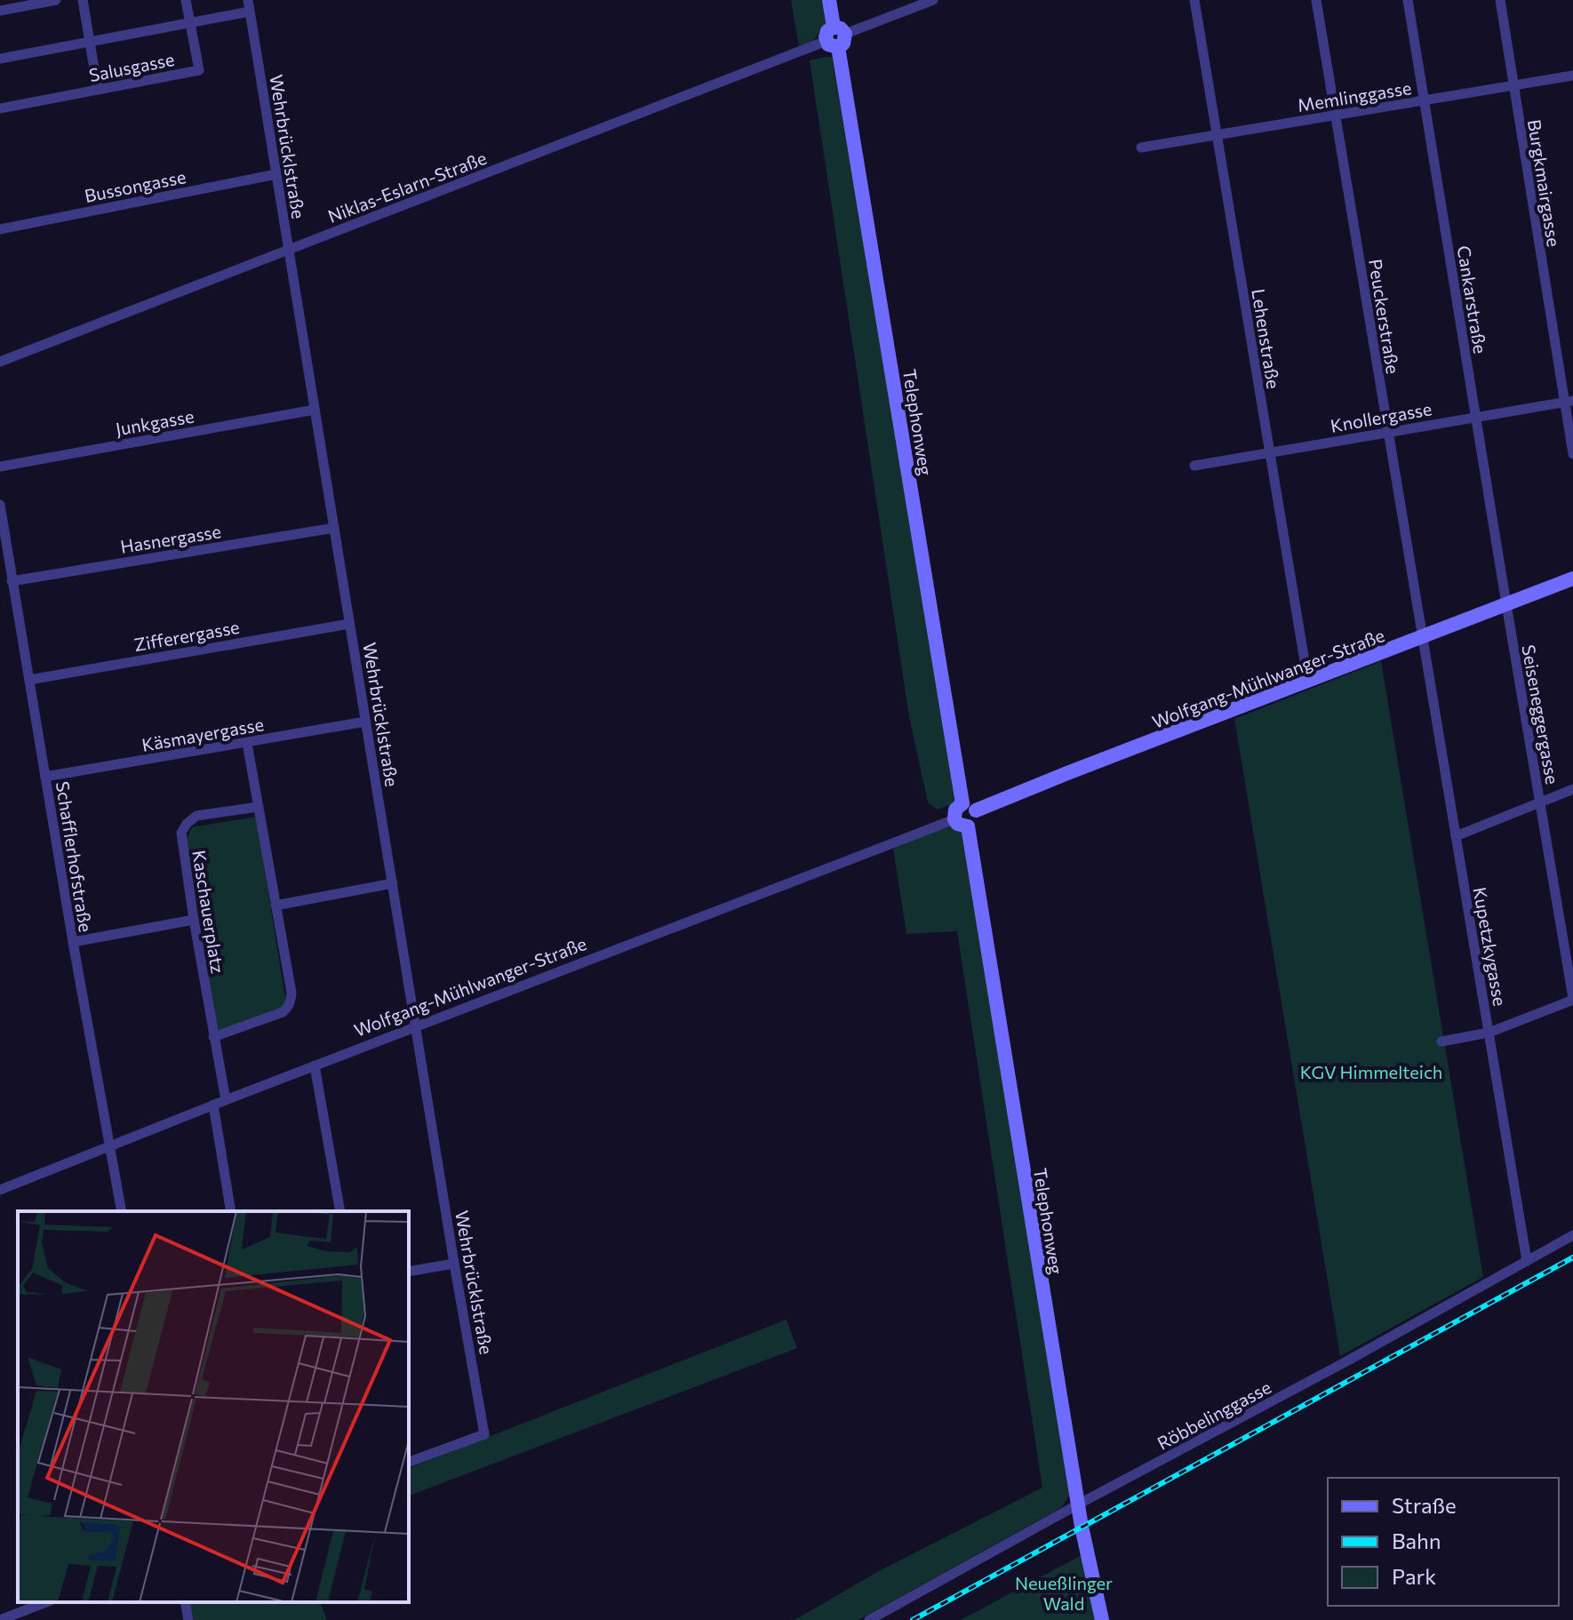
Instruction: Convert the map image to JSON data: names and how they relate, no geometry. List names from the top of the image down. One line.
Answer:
{"streets":{"street":["Salusgasse","Memlinggasse","Wehrbrücklstraße","Burgkmairgasse","Bussongasse","Niklas-Eslarn-Straße","Cankarstraße","Peuckerstraße","Lehenstraße","Knollergasse","Junkgasse","Telephonweg","Hasnergasse","Zifferergasse","Wolfgang-Mühlwanger-Straße","Seiseneggergasse","Käsmayergasse","Schafflerhofstraße","Kaschauerplatz","Kupetzkygasse","Röbbelinggasse"]},"crossings":[["Memlinggasse","Burgkmairgasse"],["Memlinggasse","Cankarstraße"],["Memlinggasse","Peuckerstraße"],["Memlinggasse","Lehenstraße"],["Wehrbrücklstraße","Bussongasse"],["Wehrbrücklstraße","Niklas-Eslarn-Straße"],["Wehrbrücklstraße","Junkgasse"],["Wehrbrücklstraße","Hasnergasse"],["Wehrbrücklstraße","Zifferergasse"],["Wehrbrücklstraße","Wolfgang-Mühlwanger-Straße"],["Wehrbrücklstraße","Käsmayergasse"],["Burgkmairgasse","Knollergasse"],["Niklas-Eslarn-Straße","Telephonweg"],["Cankarstraße","Knollergasse"],["Cankarstraße","Wolfgang-Mühlwanger-Straße"],["Cankarstraße","Seiseneggergasse"],["Peuckerstraße","Knollergasse"],["Peuckerstraße","Wolfgang-Mühlwanger-Straße"],["Peuckerstraße","Kupetzkygasse"],["Lehenstraße","Knollergasse"],["Lehenstraße","Wolfgang-Mühlwanger-Straße"],["Telephonweg","Wolfgang-Mühlwanger-Straße"],["Telephonweg","Röbbelinggasse"],["Hasnergasse","Schafflerhofstraße"],["Zifferergasse","Schafflerhofstraße"],["Wolfgang-Mühlwanger-Straße","Seiseneggergasse"],["Wolfgang-Mühlwanger-Straße","Schafflerhofstraße"],["Wolfgang-Mühlwanger-Straße","Kaschauerplatz"],["Wolfgang-Mühlwanger-Straße","Kupetzkygasse"],["Käsmayergasse","Schafflerhofstraße"],["Kupetzkygasse","Röbbelinggasse"]],"parks":["KGV Himmelteich","Neueßlinger Wald"],"legend":["Straße","Bahn","Park"]}
